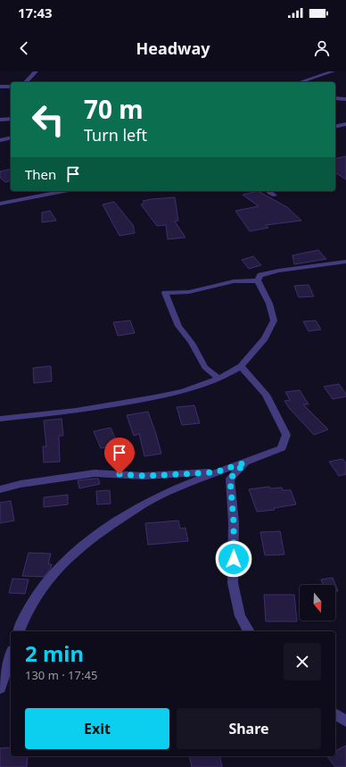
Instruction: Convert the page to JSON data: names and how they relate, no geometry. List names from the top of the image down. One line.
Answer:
{"north":"bottom","page":{"status":"17:43","header":"Headway","turn":["70 m","Turn left"],"then":"Then","heading":["2 min","130 m · 17:45"],"buttons":["Exit","Share"]}}
